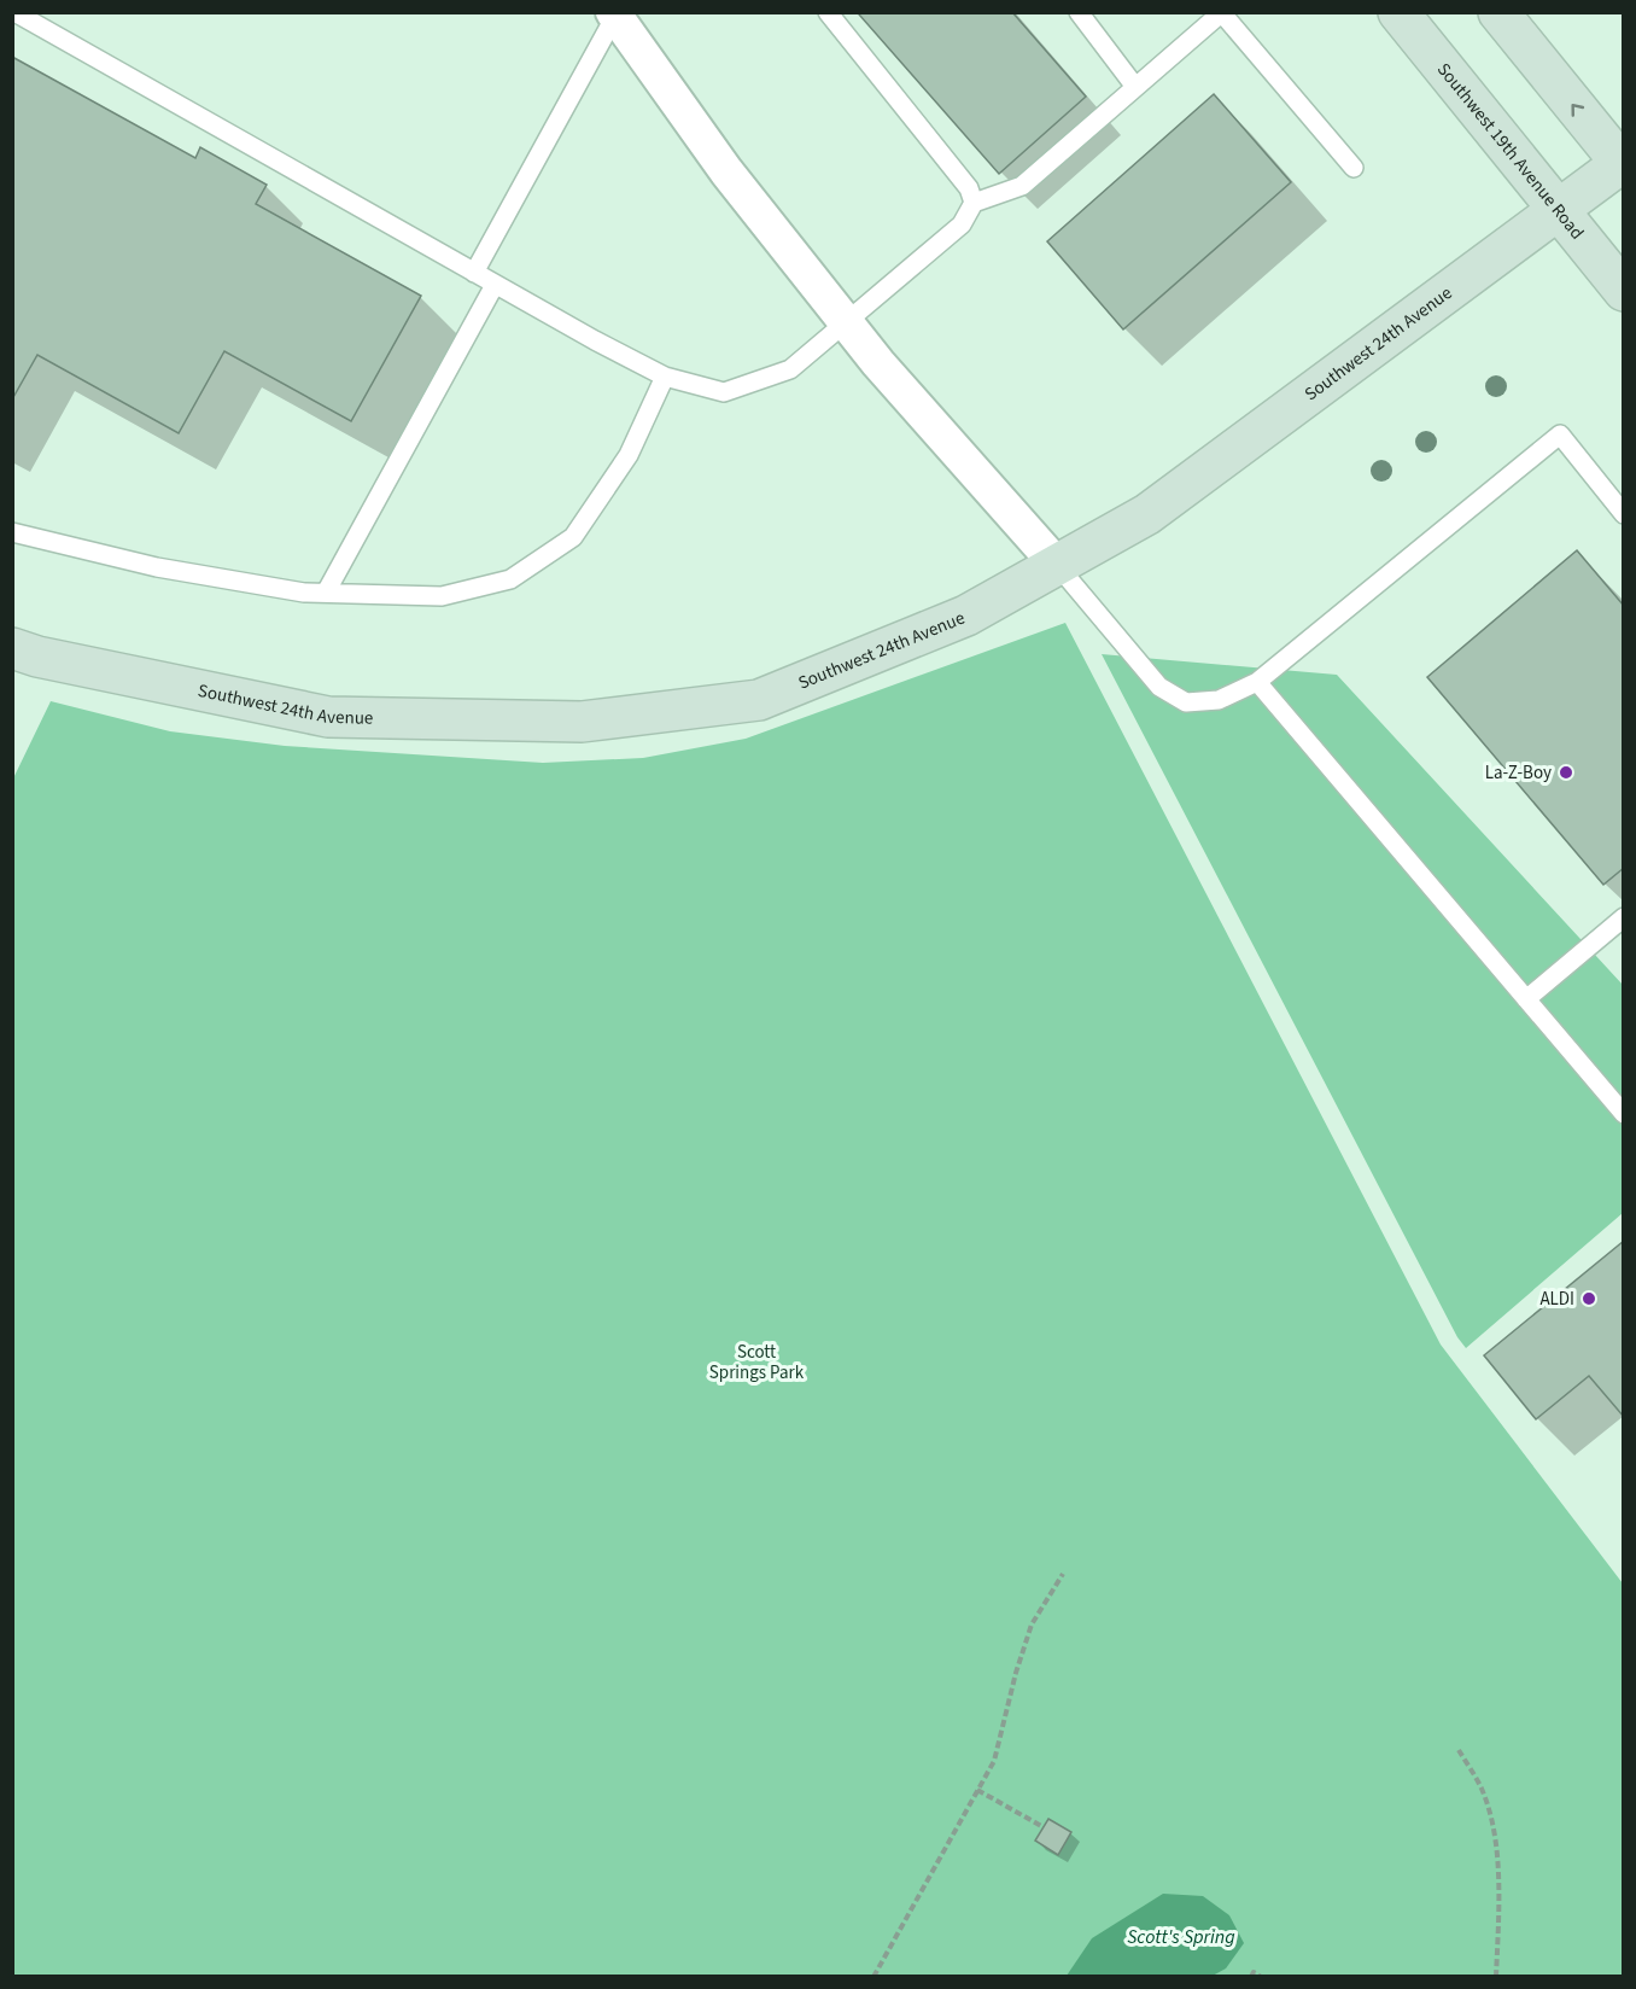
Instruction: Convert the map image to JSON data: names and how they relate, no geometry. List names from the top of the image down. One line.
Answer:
{"streets":{"street":["Southwest 19th Avenue Road","Southwest 24th Avenue"]},"crossings":[["Southwest 19th Avenue Road","Southwest 24th Avenue"]],"water":["Scott's Spring"],"parks":["Scott Springs Park"],"places":["La-Z-Boy","ALDI"]}
